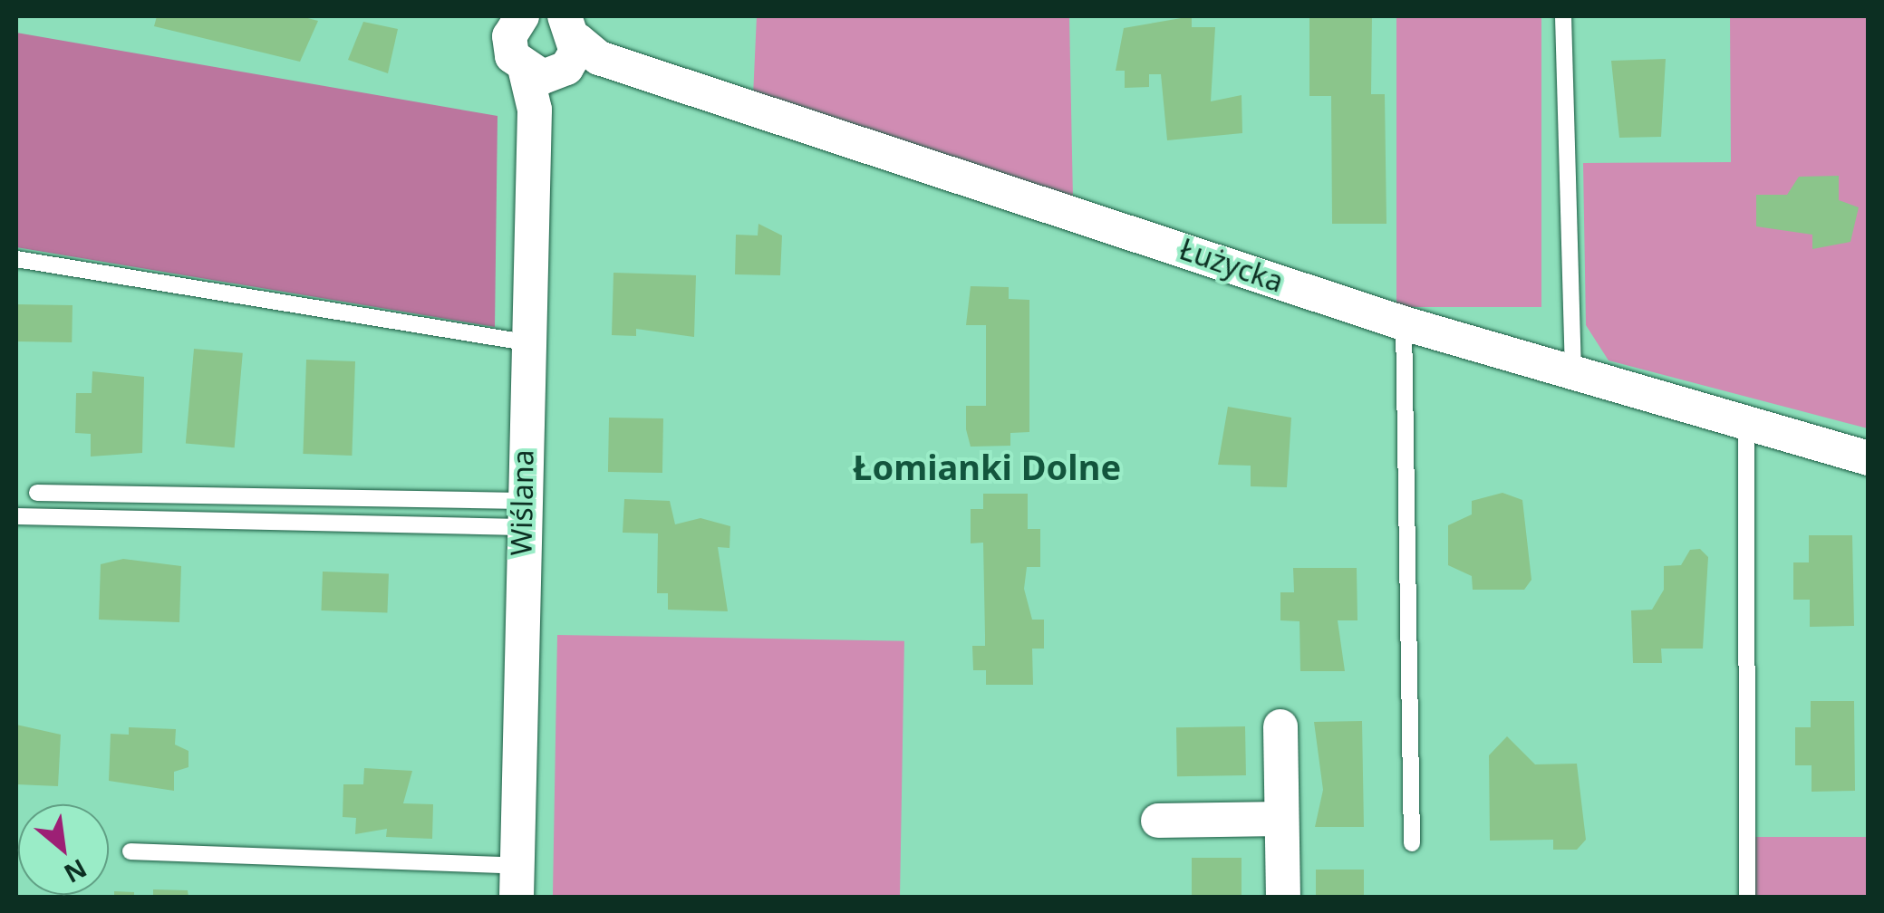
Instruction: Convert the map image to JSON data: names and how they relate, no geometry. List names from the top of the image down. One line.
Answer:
{"streets":{"street":["Łużycka","Wiślana"]},"crossings":[["Łużycka","Wiślana"]],"districts":["Łomianki Dolne"],"north":"bottom right"}
